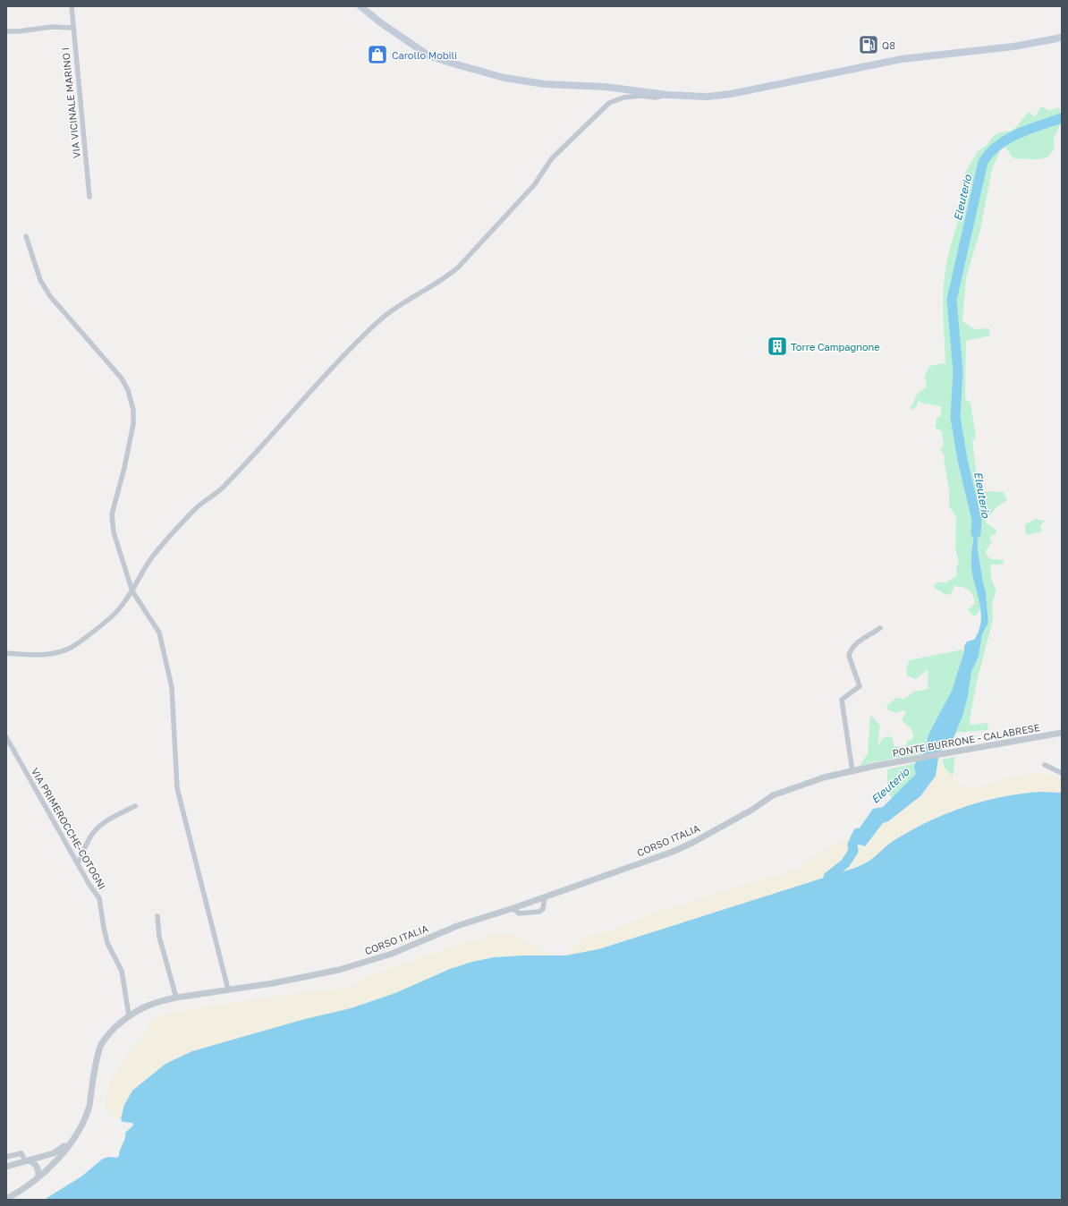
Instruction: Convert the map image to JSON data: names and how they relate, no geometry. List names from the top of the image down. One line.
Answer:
{"streets":{"street":["VIA VICINALE MARINO I","PONTE BURRONE - CALABRESE","VIA PRIMEROCCHE-COTOGNI","CORSO ITALIA"]},"crossings":[["PONTE BURRONE - CALABRESE","CORSO ITALIA"],["VIA PRIMEROCCHE-COTOGNI","CORSO ITALIA"]],"water":["Eleuterio"],"places":{"fuel station":["Q8"],"shop":["Carollo Mobili"],"building":["Torre Campagnone"]}}
